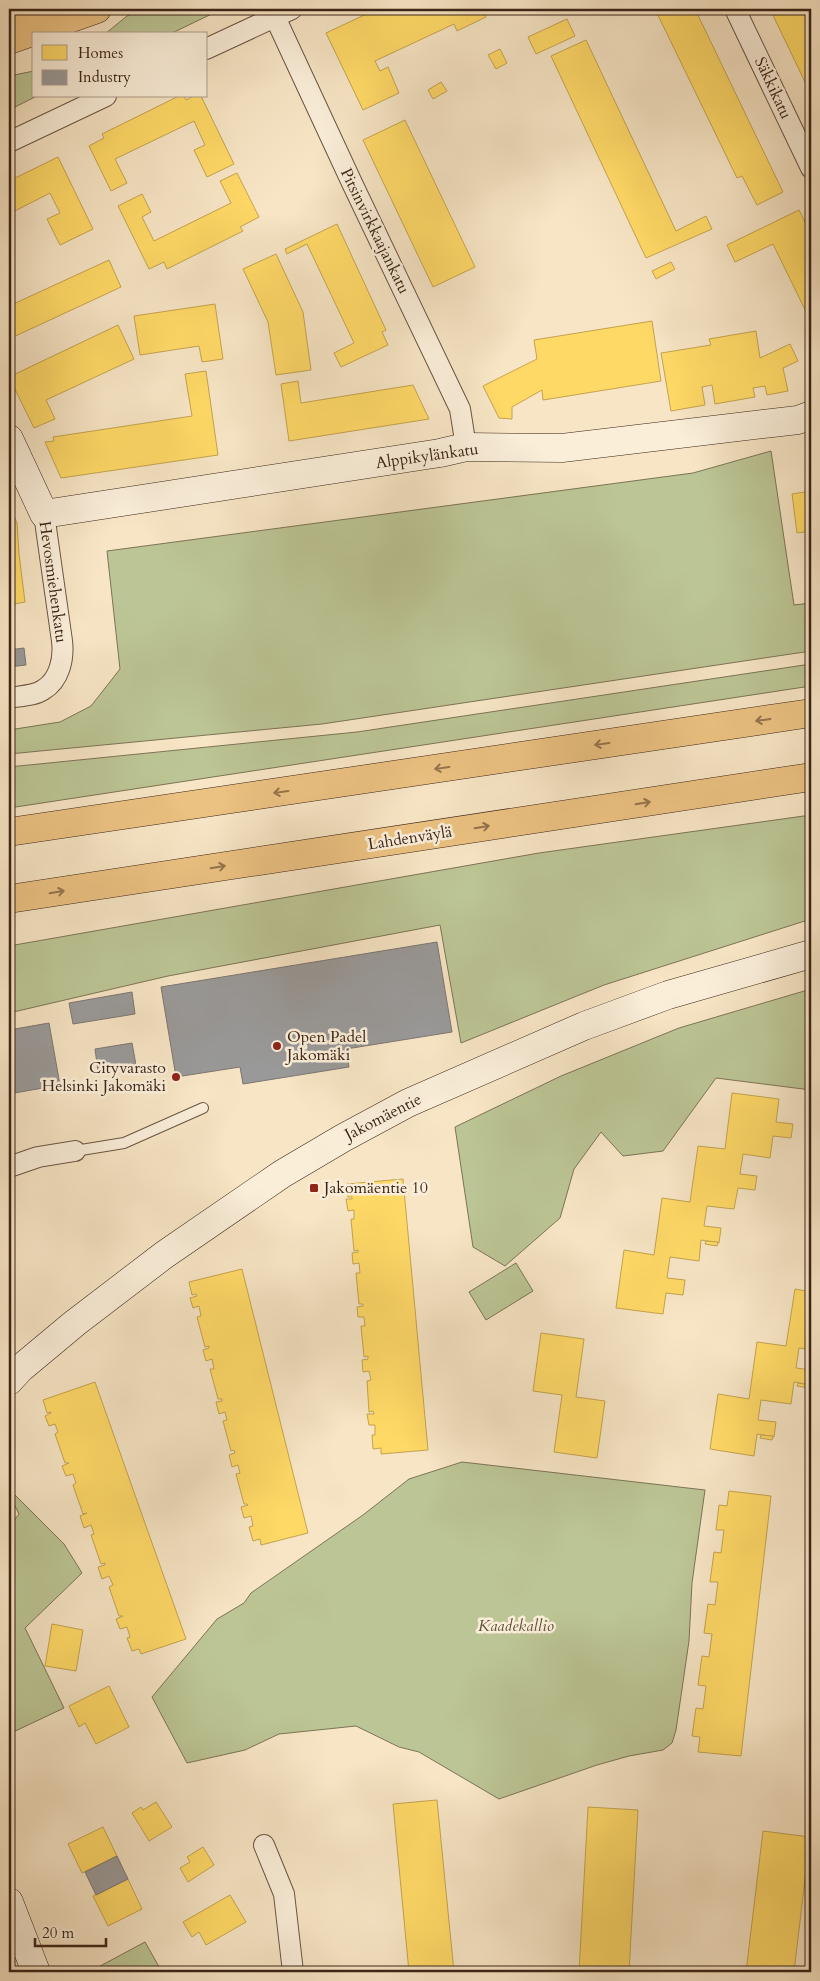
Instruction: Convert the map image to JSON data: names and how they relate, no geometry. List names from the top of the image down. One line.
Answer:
{"streets":{"main road":["Lahdenväylä"],"street":["Säkkikatu","Pitsinvirkkaajankatu","Alppikylänkatu","Hevosmiehenkatu","Jakomäentie"]},"crossings":[["Pitsinvirkkaajankatu","Alppikylänkatu"],["Alppikylänkatu","Hevosmiehenkatu"]],"parks":["Kaadekallio"],"places":{"other":["Open Padel Jakomäki","Cityvarasto Helsinki Jakomäki"],"transit":["Jakomäentie 10"]},"legend":["Homes","Industry"],"scale_bar":"20 m"}
